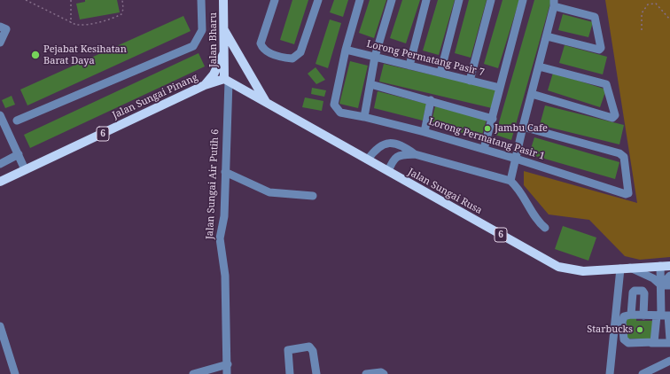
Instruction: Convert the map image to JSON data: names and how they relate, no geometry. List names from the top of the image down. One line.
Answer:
{"streets":{"main road":["Jalan Bharu","Jalan Sungai Pinang","6","Jalan Sungai Rusa"],"street":["Lorong Permatang Pasir 7","Lorong Permatang Pasir 1","Jalan Sungai Air Putih 6"]},"crossings":[["Jalan Bharu","Jalan Sungai Pinang"],["Jalan Bharu","Jalan Sungai Air Putih 6"],["Jalan Bharu","Jalan Sungai Rusa"],["Lorong Permatang Pasir 7","Lorong Permatang Pasir 1"],["Jalan Sungai Pinang","Jalan Sungai Air Putih 6"],["Jalan Sungai Pinang","Jalan Sungai Rusa"],["Jalan Sungai Air Putih 6","Jalan Sungai Rusa"]],"places":["Pejabat Kesihatan Barat Daya","Jambu Cafe","Starbucks"]}
